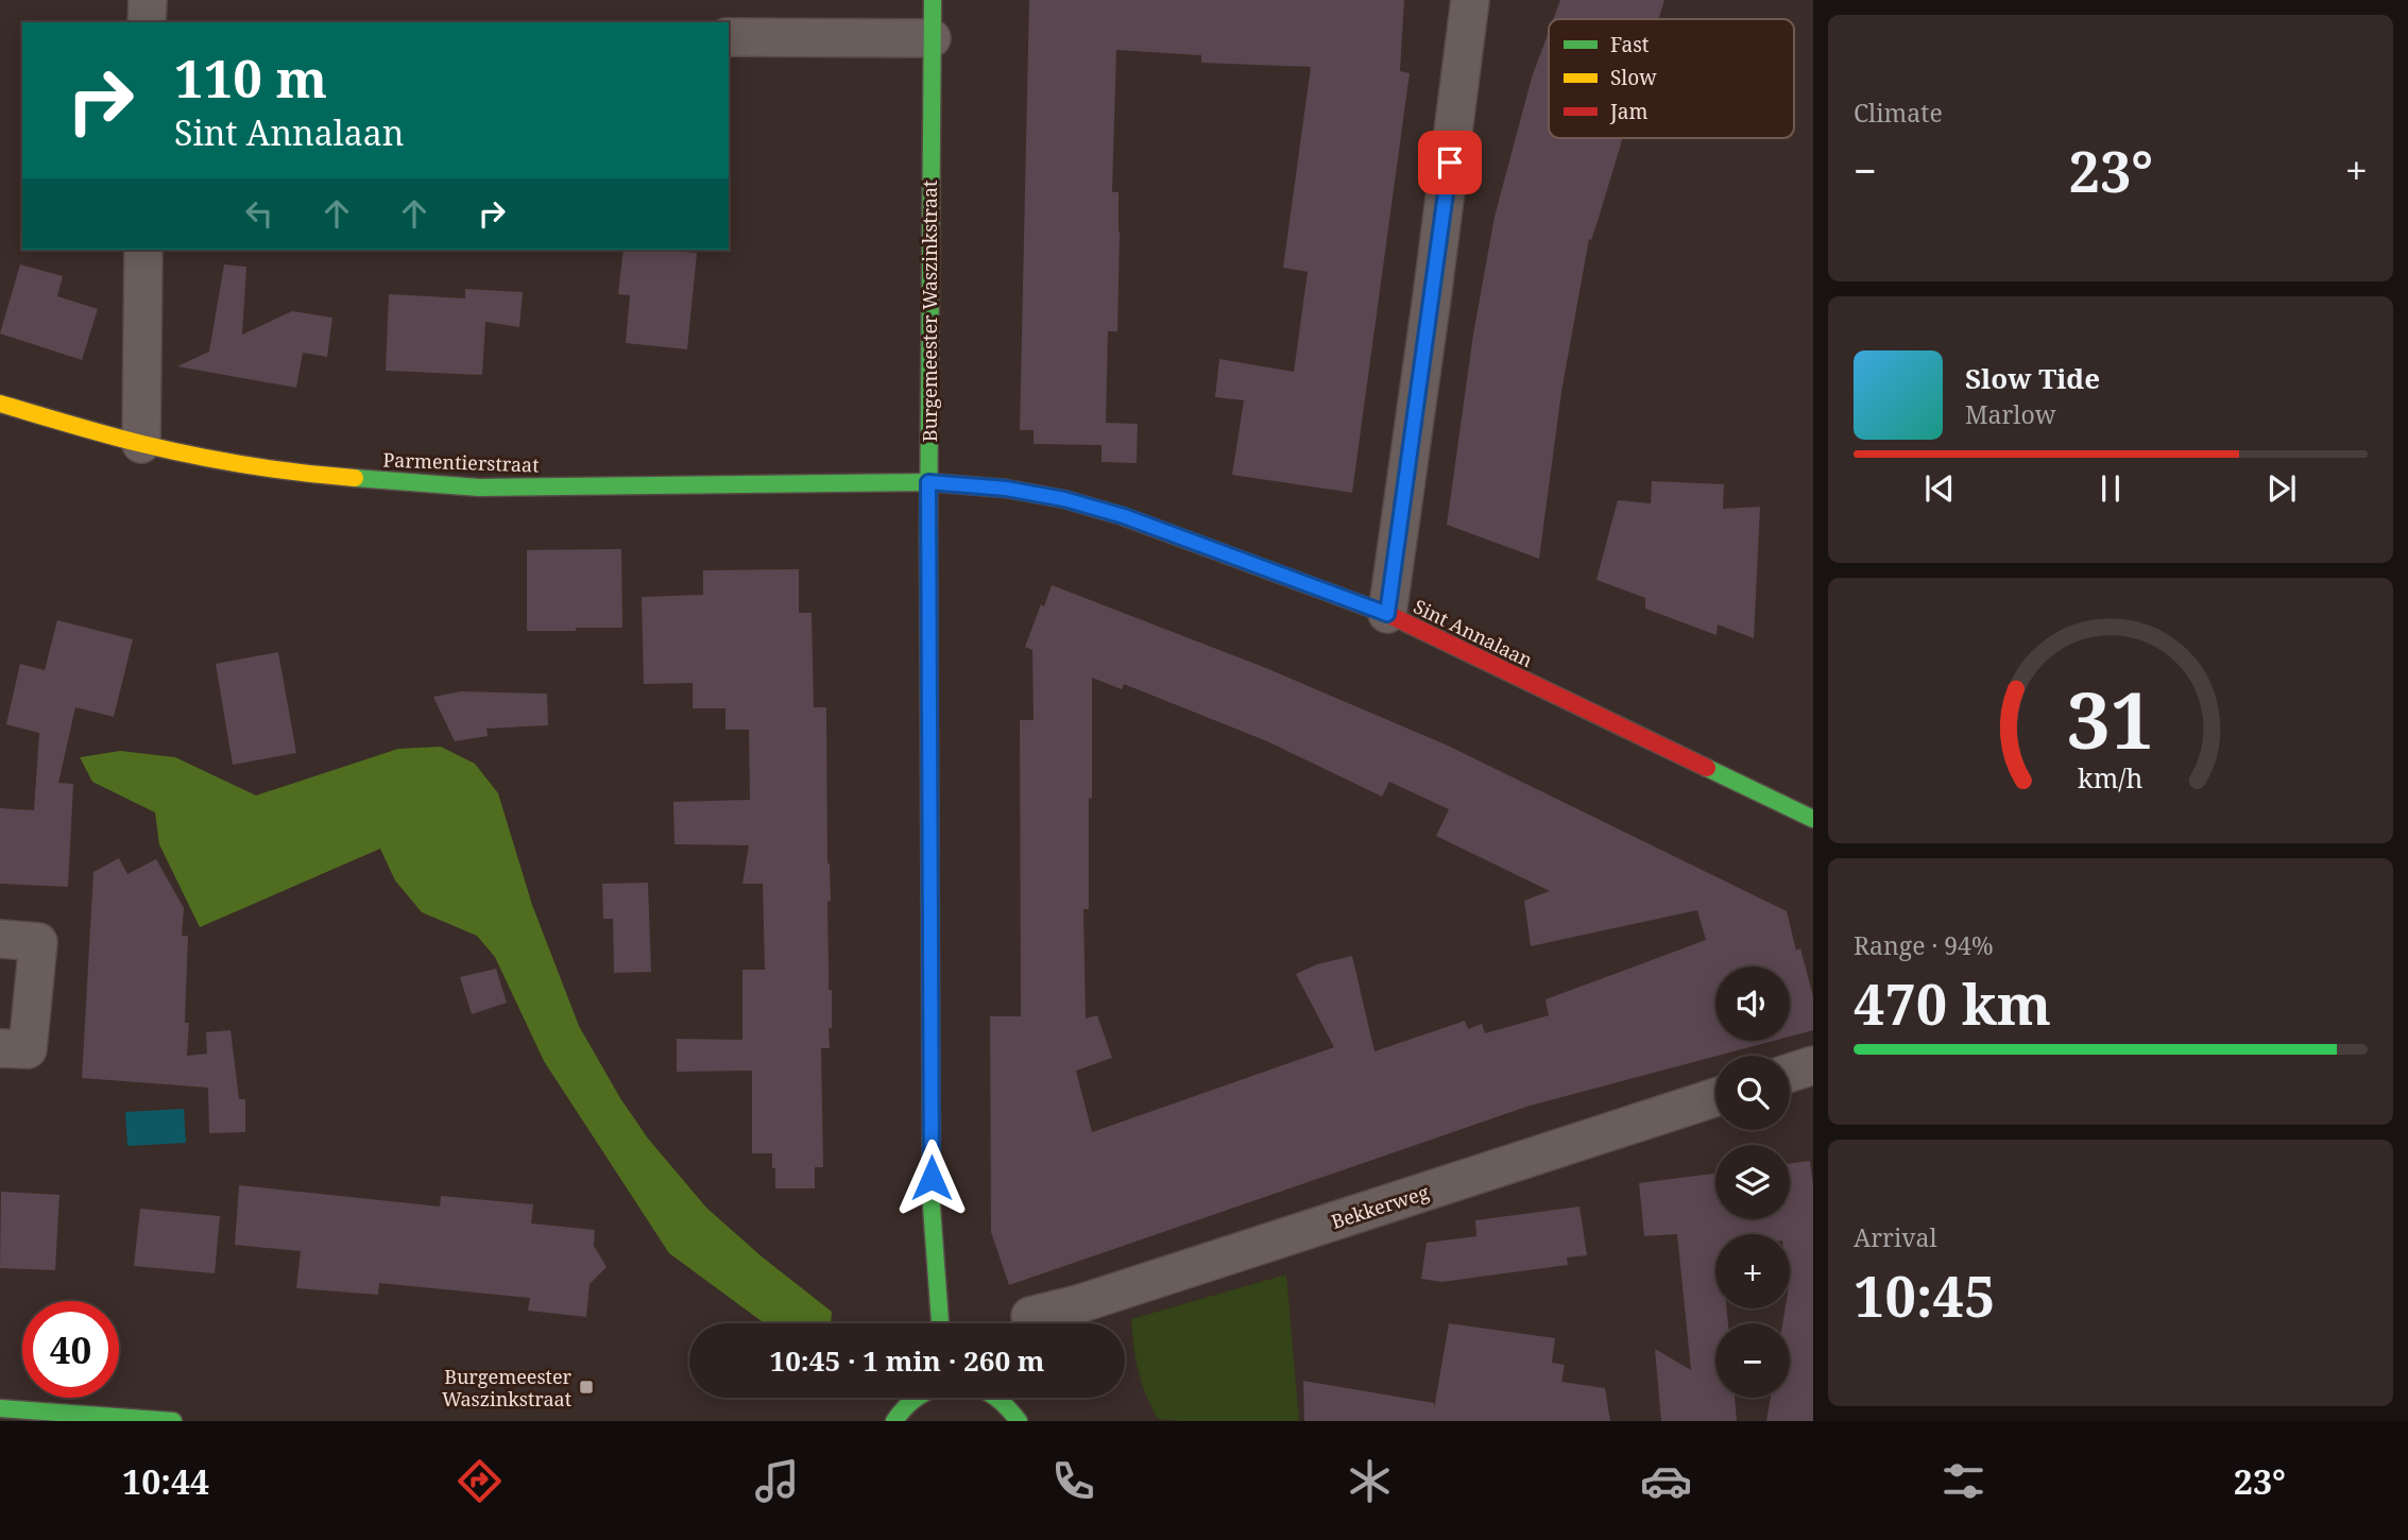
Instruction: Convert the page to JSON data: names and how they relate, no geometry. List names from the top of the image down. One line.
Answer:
{"streets":{"street":["Burgemeester Waszinkstraat","Parmentierstraat","Sint Annalaan","Bekkerweg"]},"crossings":[["Burgemeester Waszinkstraat","Parmentierstraat"],["Burgemeester Waszinkstraat","Sint Annalaan"],["Parmentierstraat","Sint Annalaan"]],"places":{"transit":["Burgemeester Waszinkstraat"]},"legend":["Fast","Slow","Jam"],"page":{"tile":["Climate",["Range · 94%","470 km"],["Arrival","10:45"]],"turn":["110 m","Sint Annalaan"],"heat":["−","23°","+"],"song":["Slow Tide","Marlow"],"map_buttons":["+","−"],"limit":"40","trip":"10:45 · 1 min · 260 m","tabs":["10:44","23°"],"gauge":["31","km/h"]}}
